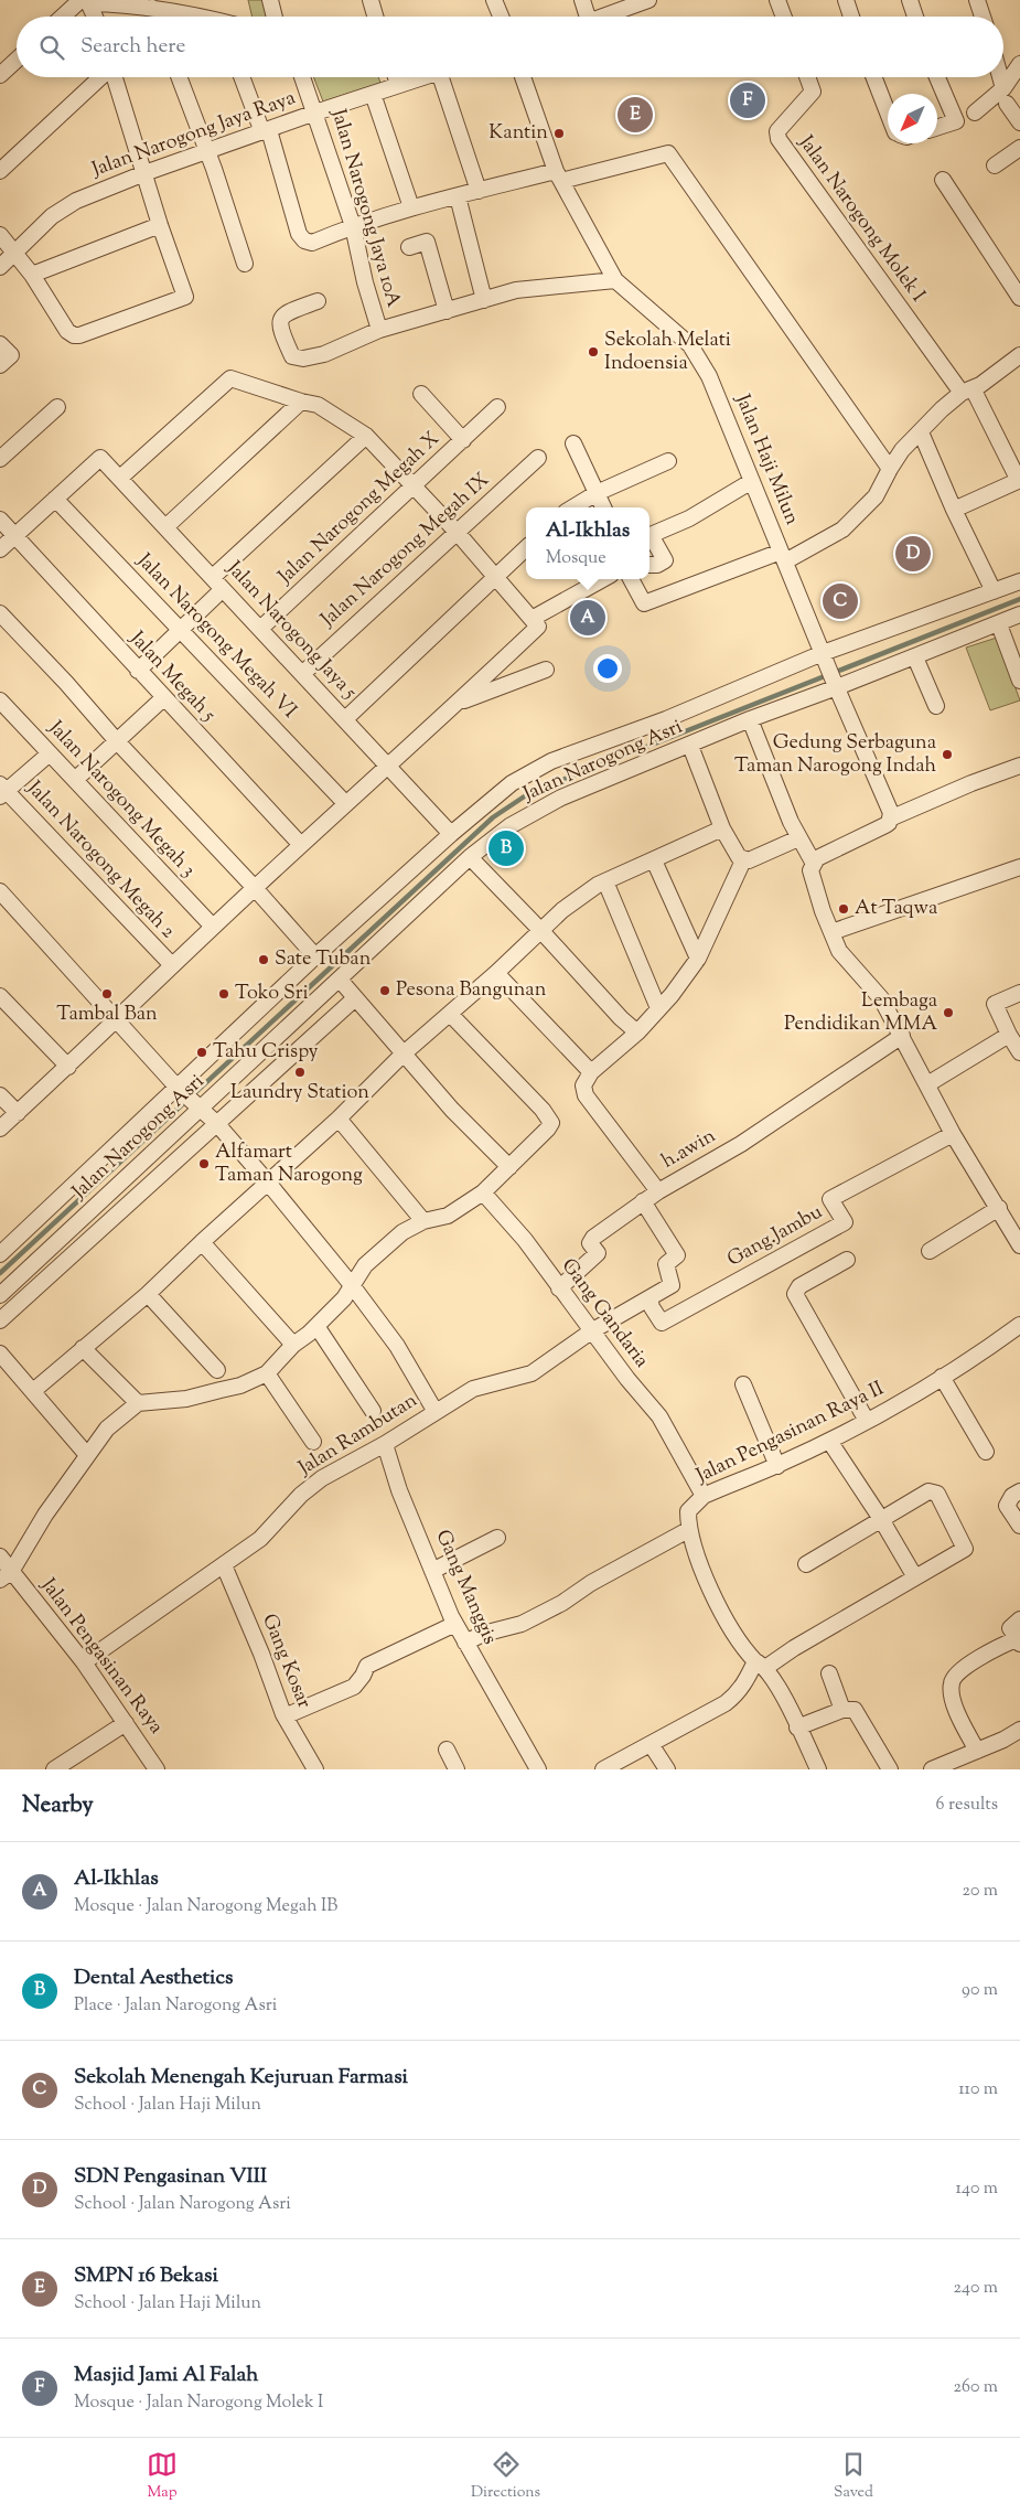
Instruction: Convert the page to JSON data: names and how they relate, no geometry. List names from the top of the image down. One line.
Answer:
{"streets":{"street":["Jalan Narogong Jaya Raya","Jalan Narogong Jaya 10A","Jalan Narogong Molek I","Jalan Haji Milun","Jalan Narogong Megah X","Jalan Narogong Megah IX","Jalan Narogong Jaya 5","Jalan Narogong Megah VI","Jalan Megah 5","Jalan Narogong Asri","Jalan Narogong Megah 3","Jalan Narogong Megah 2","h.awin","Gang.Jambu","Gang Gandaria","Jalan Pengasinan Raya II","Jalan Rambutan","Gang Manggis","Jalan Pengasinan Raya","Gang Kosar"]},"crossings":[["Jalan Narogong Jaya Raya","Jalan Narogong Jaya 10A"],["Jalan Haji Milun","Jalan Narogong Asri"],["Jalan Narogong Megah X","Jalan Narogong Jaya 5"],["Jalan Narogong Megah IX","Jalan Narogong Jaya 5"],["Jalan Narogong Jaya 5","Jalan Narogong Megah VI"],["Jalan Narogong Jaya 5","Jalan Narogong Asri"],["h.awin","Gang Gandaria"],["h.awin","Jalan Rambutan"],["Gang.Jambu","Jalan Rambutan"],["Gang Gandaria","Jalan Pengasinan Raya II"],["Gang Gandaria","Jalan Rambutan"],["Jalan Rambutan","Gang Manggis"],["Jalan Rambutan","Jalan Pengasinan Raya"],["Jalan Rambutan","Gang Kosar"]],"places":["Kantin","Sekolah Melati Indoensia","Gedung Serbaguna Taman Narogong Indah","At Taqwa","Sate Tuban","Pesona Bangunan","Tambal Ban","Toko Sri","Lembaga Pendidikan MMA","Tahu Crispy","Laundry Station","Alfamart Taman Narogong"],"north":"bottom left","page":{"search":"Search here","pins":["F","E","D","C","A","B"],"popup":["Al-Ikhlas","Mosque"],"heading":["Nearby","6 results"],"list":[{"mark":"A","name":"Al-Ikhlas","note":"Mosque · Jalan Narogong Megah IB","value":"20 m"},{"mark":"B","name":"Dental Aesthetics","note":"Place · Jalan Narogong Asri","value":"90 m"},{"mark":"C","name":"Sekolah Menengah Kejuruan Farmasi","note":"School · Jalan Haji Milun","value":"110 m"},{"mark":"D","name":"SDN Pengasinan VIII","note":"School · Jalan Narogong Asri","value":"140 m"},{"mark":"E","name":"SMPN 16 Bekasi","note":"School · Jalan Haji Milun","value":"240 m"},{"mark":"F","name":"Masjid Jami Al Falah","note":"Mosque · Jalan Narogong Molek I","value":"260 m"}],"nav":["Map","Directions","Saved"]}}
